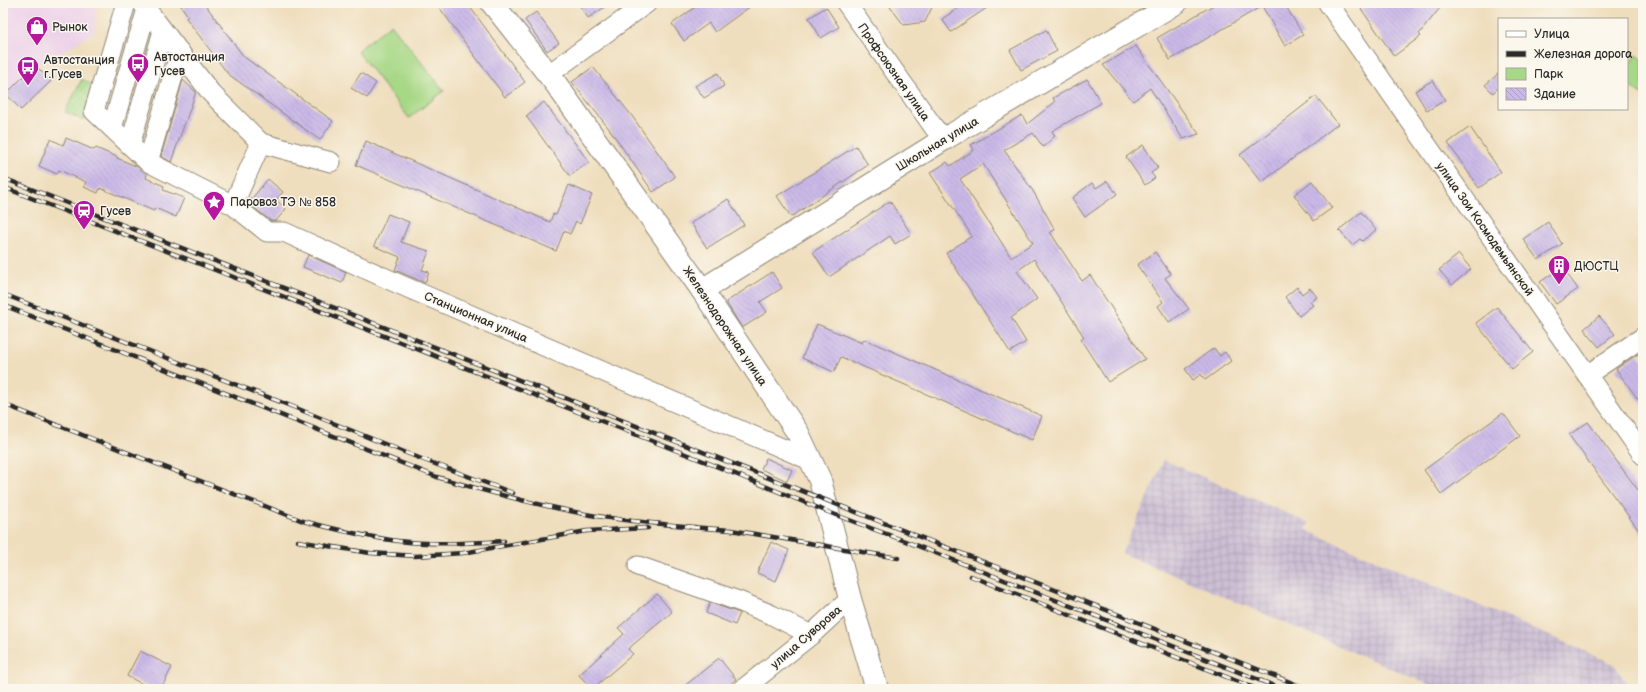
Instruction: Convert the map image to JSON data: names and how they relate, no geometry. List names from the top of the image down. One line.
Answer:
{"streets":{"main road":["Школьная улица","Железнодорожная улица"],"street":["Профсоюзная улица","улица Зои Космодемьянской","Станционная улица","улица Суворова"]},"crossings":[["Профсоюзная улица","Школьная улица"],["Школьная улица","Железнодорожная улица"],["Станционная улица","Железнодорожная улица"],["Железнодорожная улица","улица Суворова"]],"places":{"shop":["Рынок"],"bus stop":["Автостанция Гусев","Автостанция г.Гусев"],"place":["Паровоз ТЭ № 858"],"station":["Гусев"],"building":["ДЮСТЦ"]},"legend":["Улица","Железная дорога","Парк","Здание"]}
